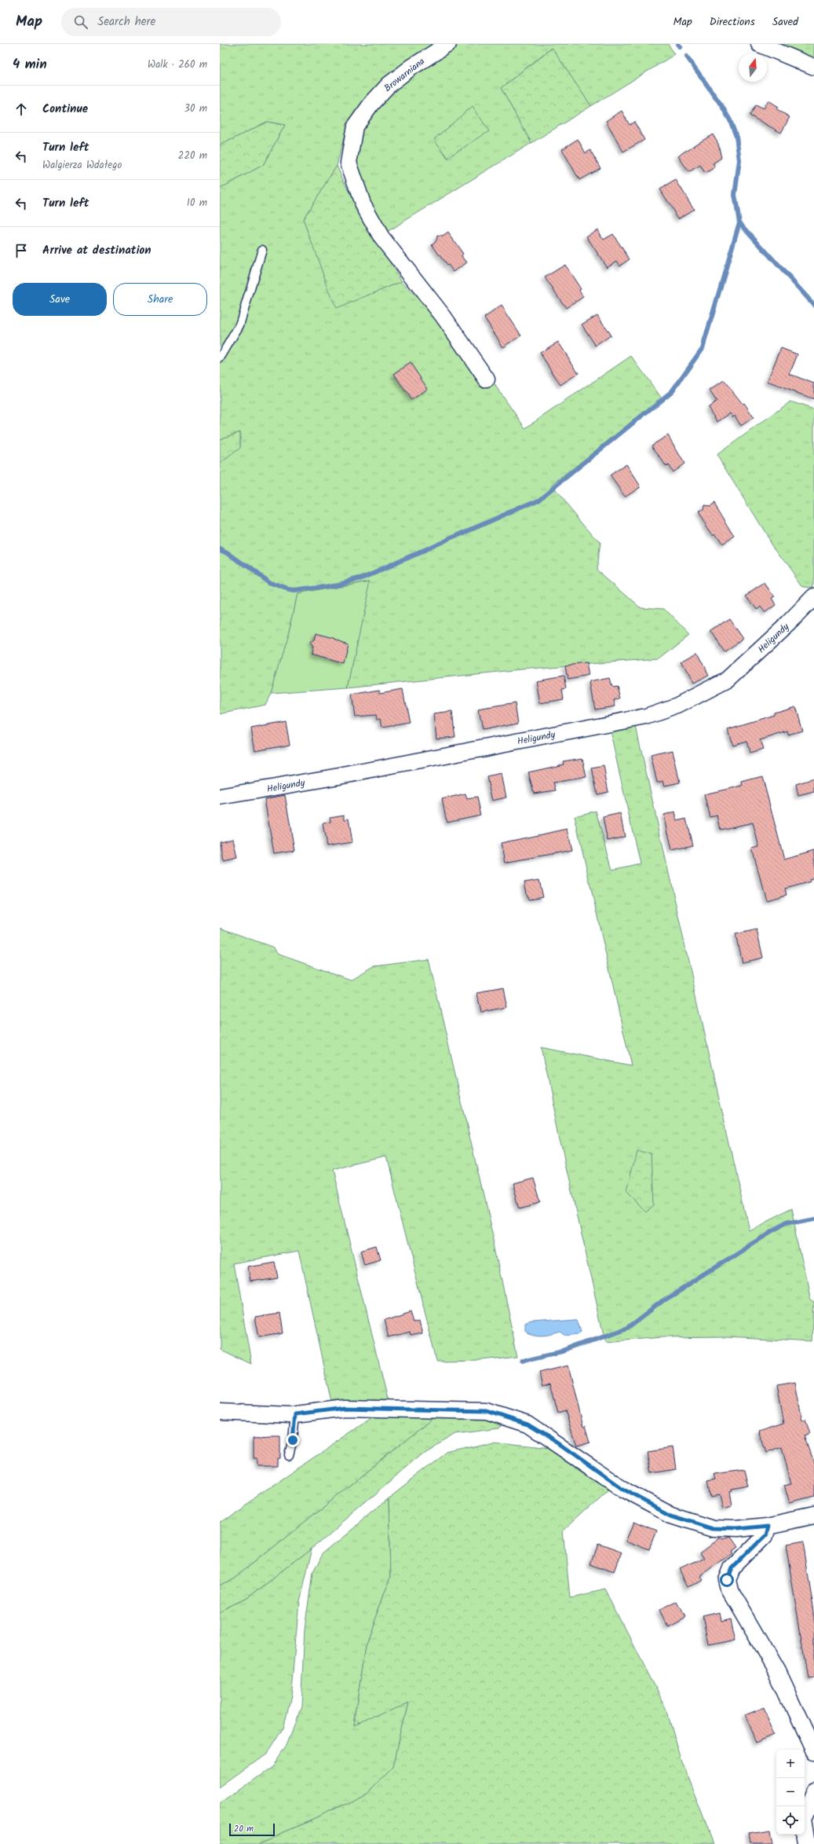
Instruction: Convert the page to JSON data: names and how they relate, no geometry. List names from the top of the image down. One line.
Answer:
{"streets":{"street":["Browarniana","Heligundy"]},"scale_bar":"20 m","north":"top","page":{"header":"Map","search":"Search here","nav":["Map","Directions","Saved"],"heading":["4 min","Walk · 260 m"],"list":[["Continue","30 m"],["Turn left","Walgierza Wdałego","220 m"],["Turn left","10 m"],"Arrive at destination"],"buttons":["Save","Share"],"map_buttons":["+","−"],"scale":"20 m"}}
